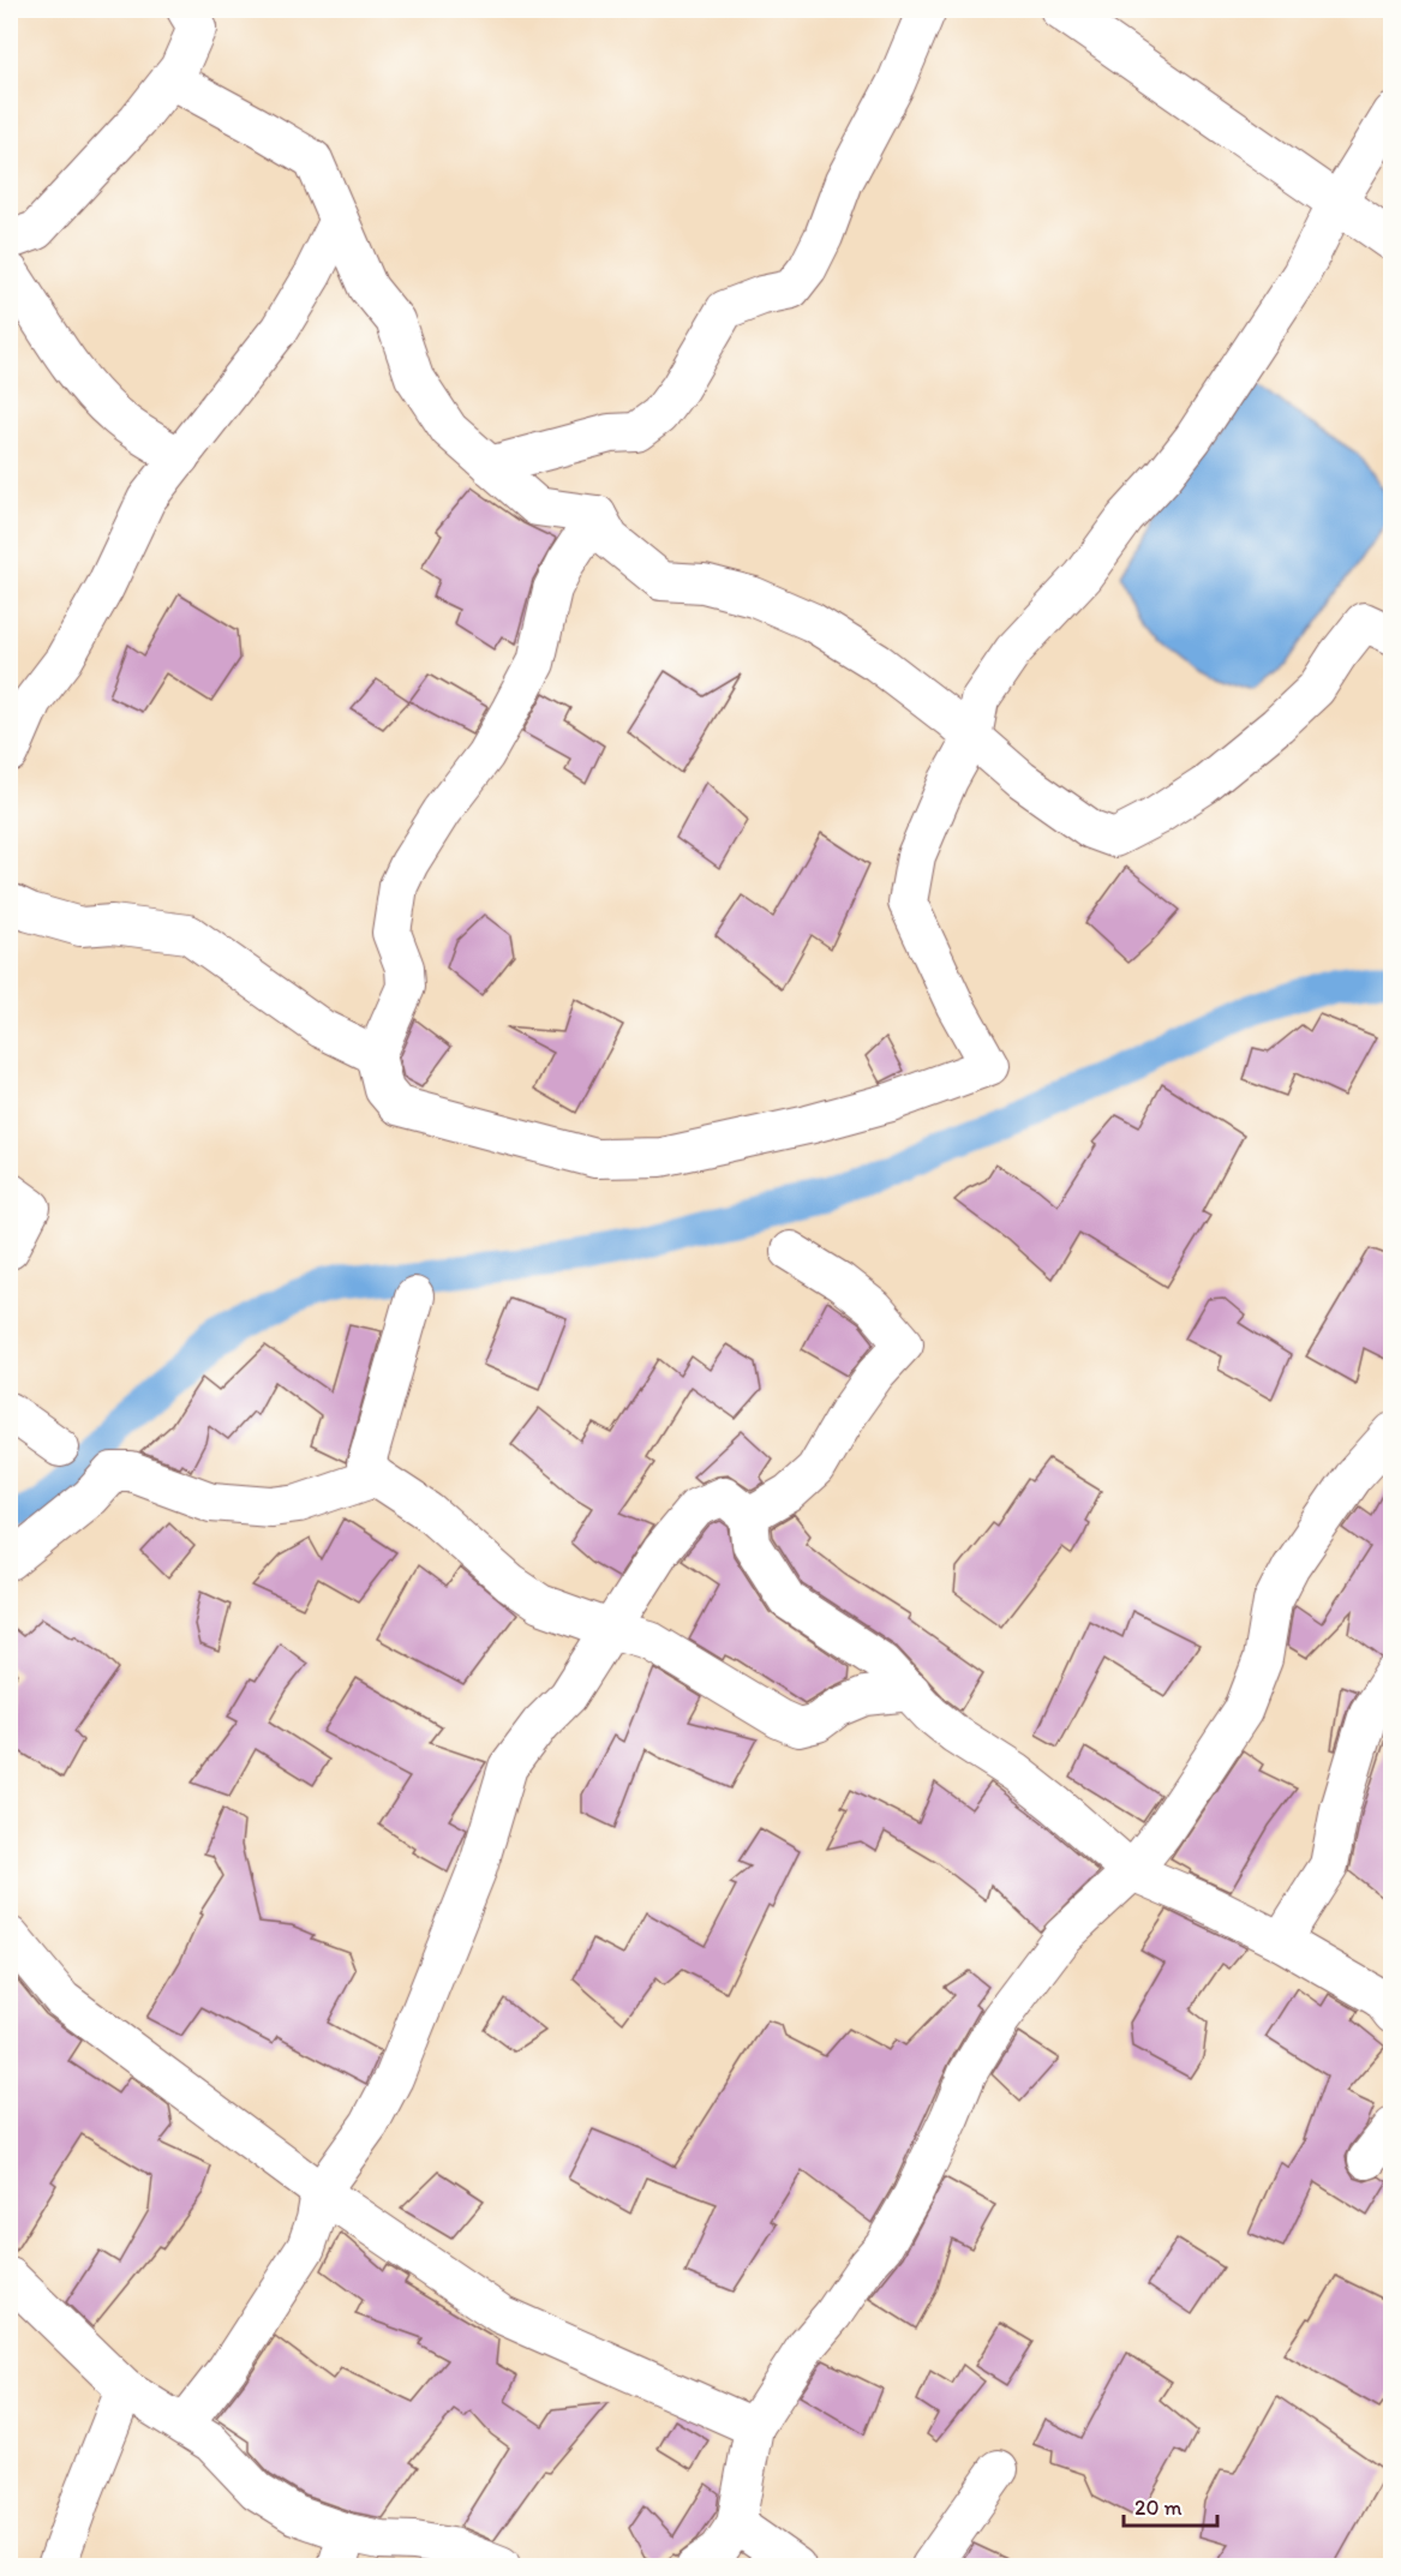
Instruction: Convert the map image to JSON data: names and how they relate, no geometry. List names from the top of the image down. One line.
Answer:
{"scale_bar":"20 m"}
